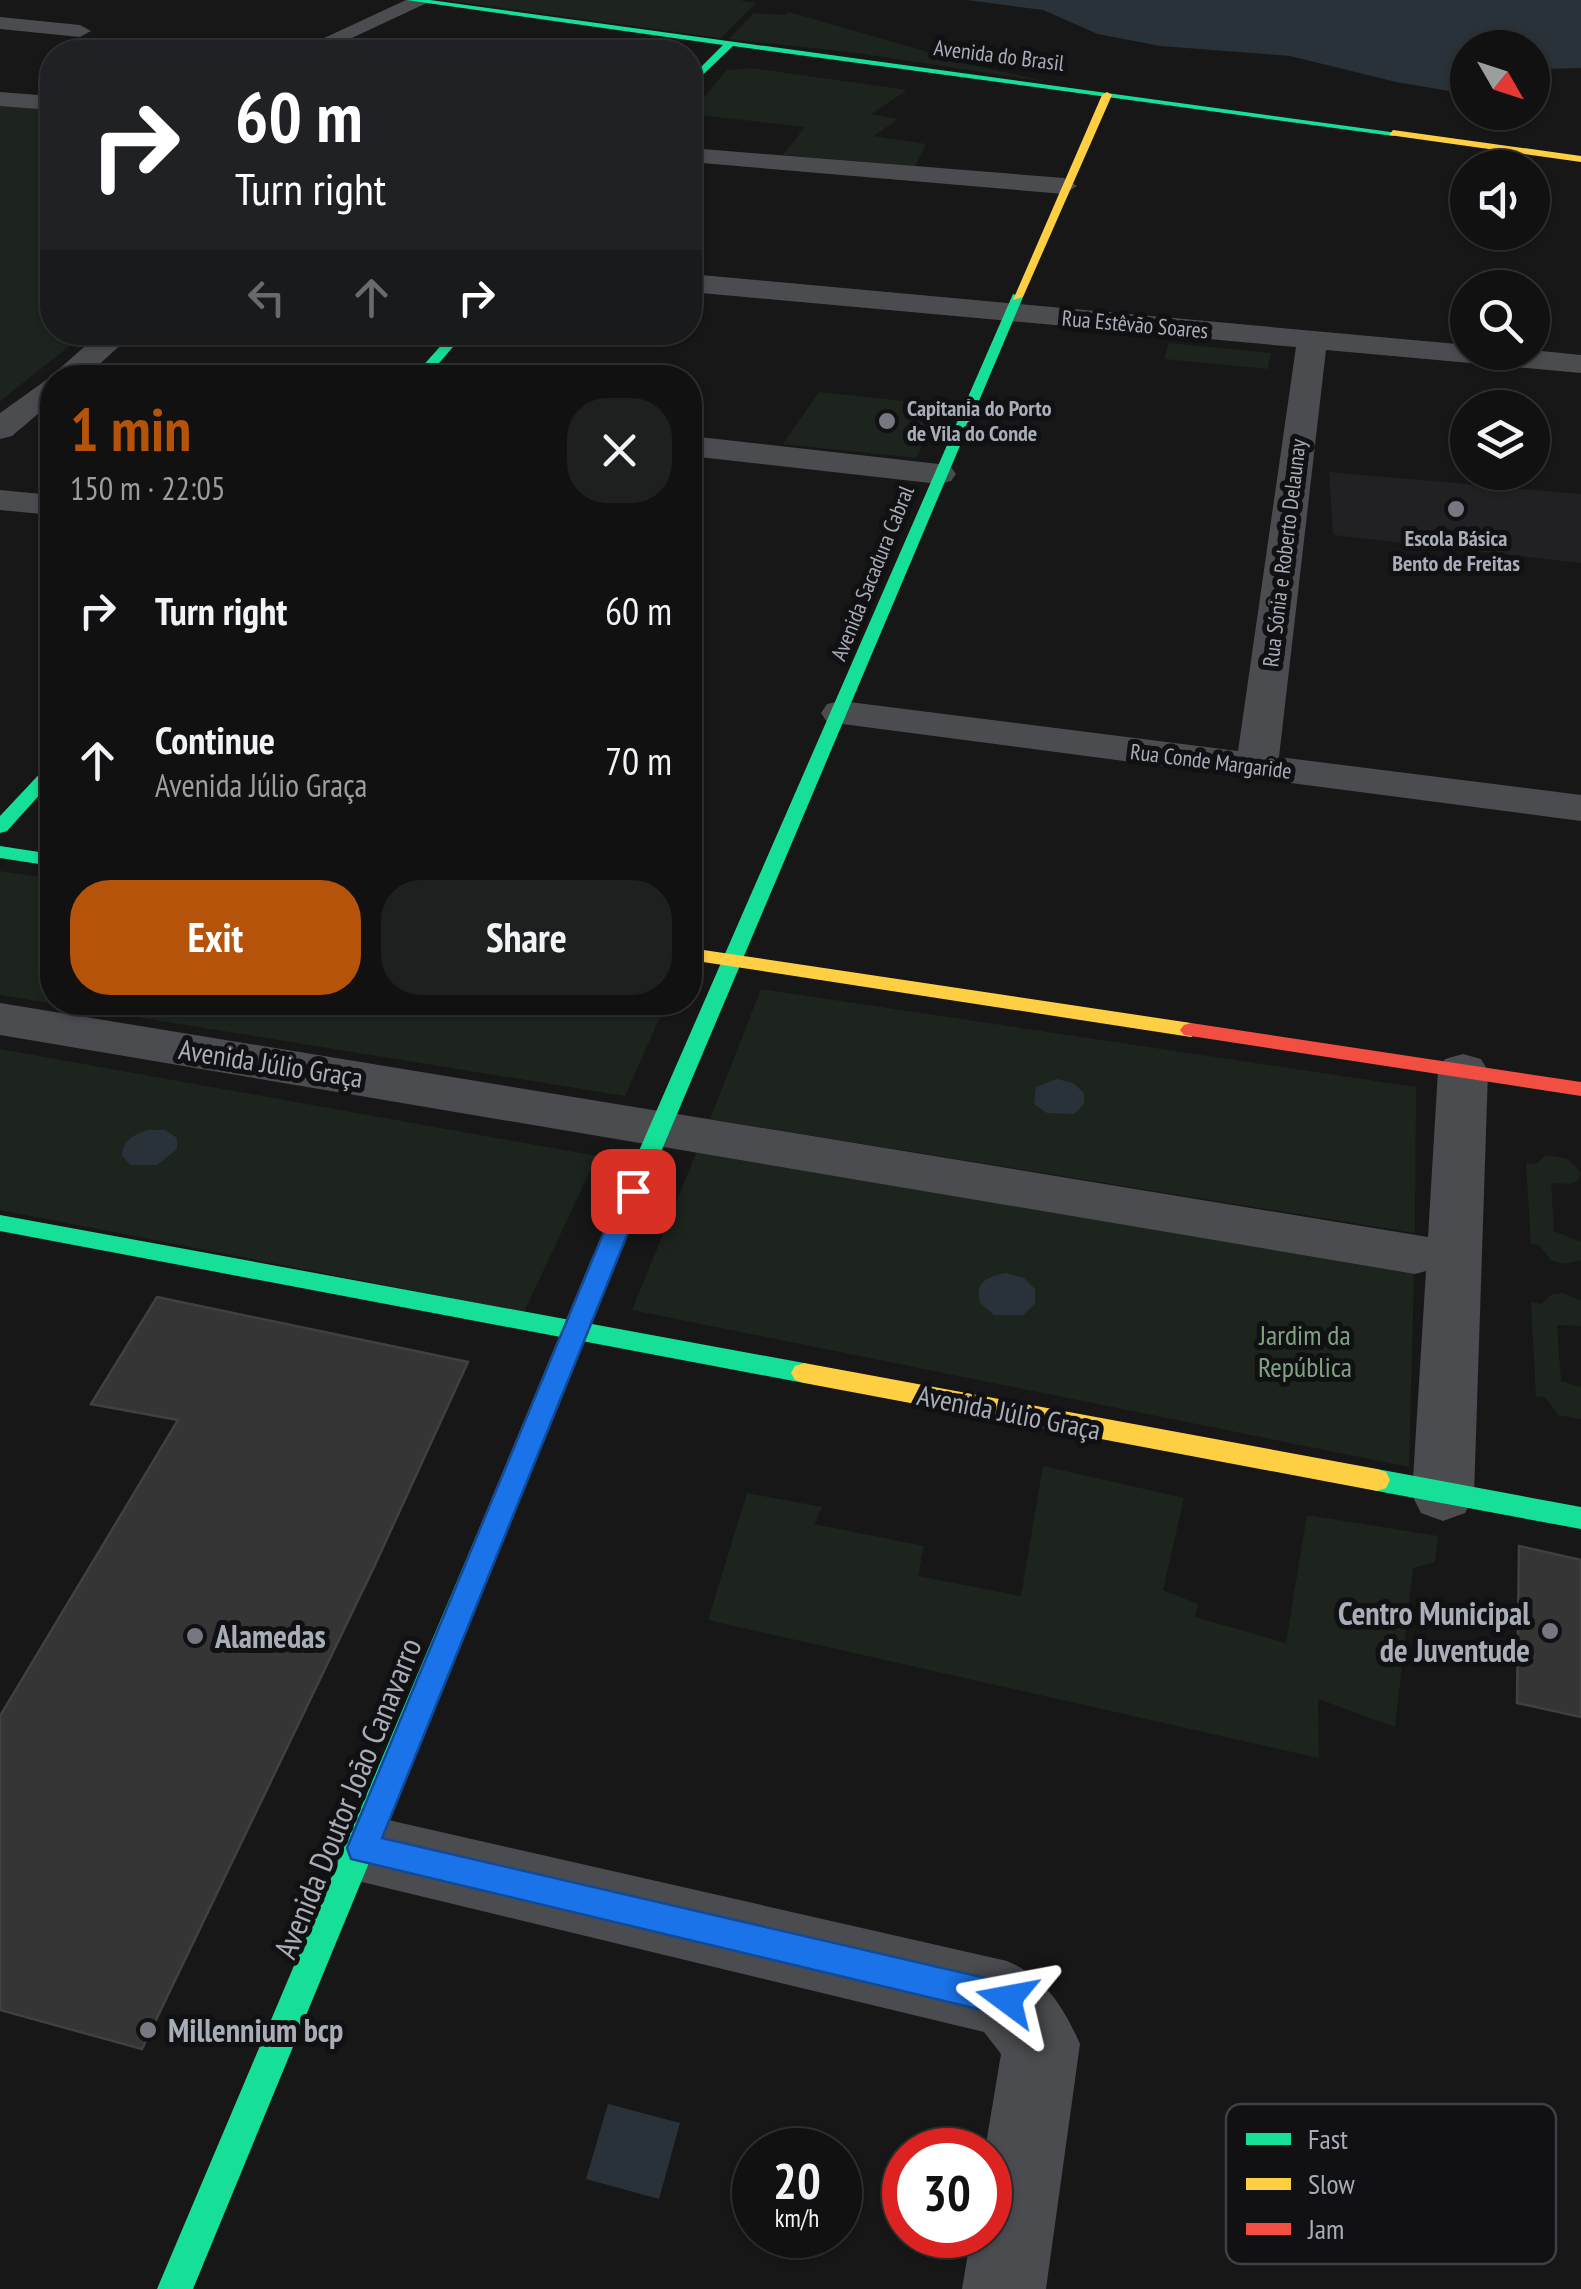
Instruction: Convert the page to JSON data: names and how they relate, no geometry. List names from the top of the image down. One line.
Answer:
{"streets":{"street":["Avenida do Brasil","Rua Estêvão Soares","Rua Sónia e Roberto Delaunay","Avenida Sacadura Cabral","Rua Conde Margaride","Avenida Júlio Graça","Avenida Doutor João Canavarro"]},"crossings":[["Avenida do Brasil","Avenida Sacadura Cabral"],["Rua Estêvão Soares","Rua Sónia e Roberto Delaunay"],["Rua Estêvão Soares","Avenida Sacadura Cabral"],["Rua Sónia e Roberto Delaunay","Rua Conde Margaride"],["Avenida Sacadura Cabral","Rua Conde Margaride"],["Avenida Júlio Graça","Avenida Doutor João Canavarro"]],"parks":["Jardim da República"],"places":["Capitania do Porto de Vila do Conde","Escola Básica Bento de Freitas","Centro Municipal de Juventude","Alamedas","Millennium bcp"],"legend":["Fast","Slow","Jam"],"north":"bottom right","page":{"turn":["60 m","Turn right"],"heading":["1 min","150 m · 22:05"],"list":[{"name":"Turn right","value":"60 m"},{"name":"Continue","note":"Avenida Júlio Graça","value":"70 m"}],"buttons":["Exit","Share"],"speed":"20 km/h","limit":"30"}}
